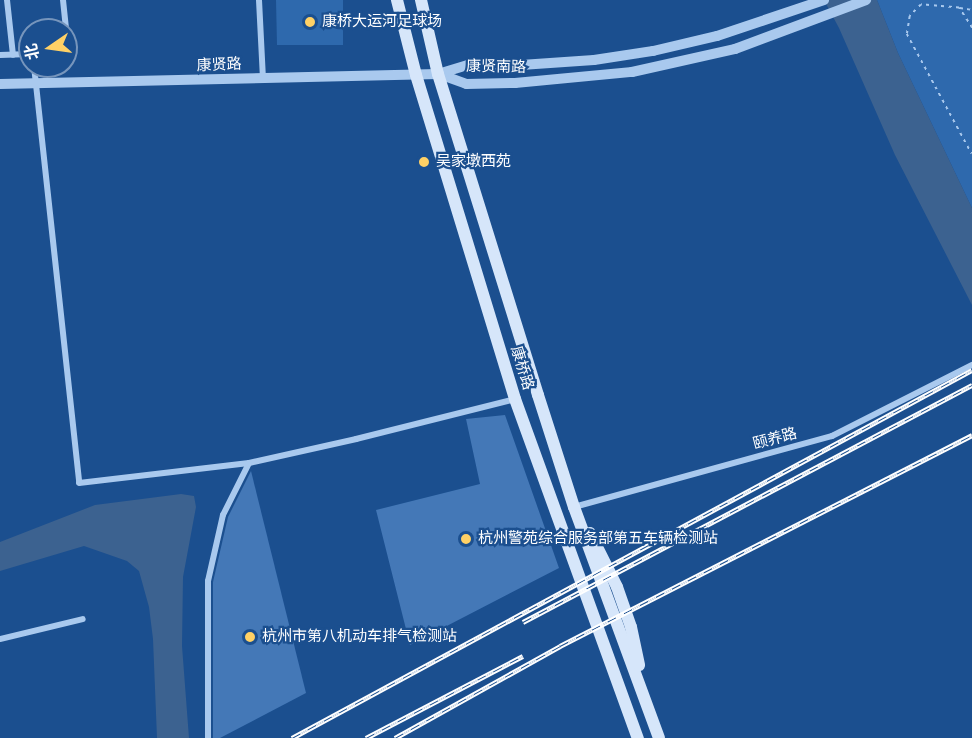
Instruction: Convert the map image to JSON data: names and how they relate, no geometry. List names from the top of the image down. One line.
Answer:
{"streets":{"main road":["康桥路"],"street":["康贤路","康贤南路","颐养路"]},"crossings":[["康贤路","康贤南路"],["康贤路","康桥路"],["康贤南路","康桥路"],["康桥路","颐养路"]],"places":["康桥大运河足球场","吴家墩西苑","杭州警苑综合服务部第五车辆检测站","杭州市第八机动车排气检测站"],"north":"left"}
